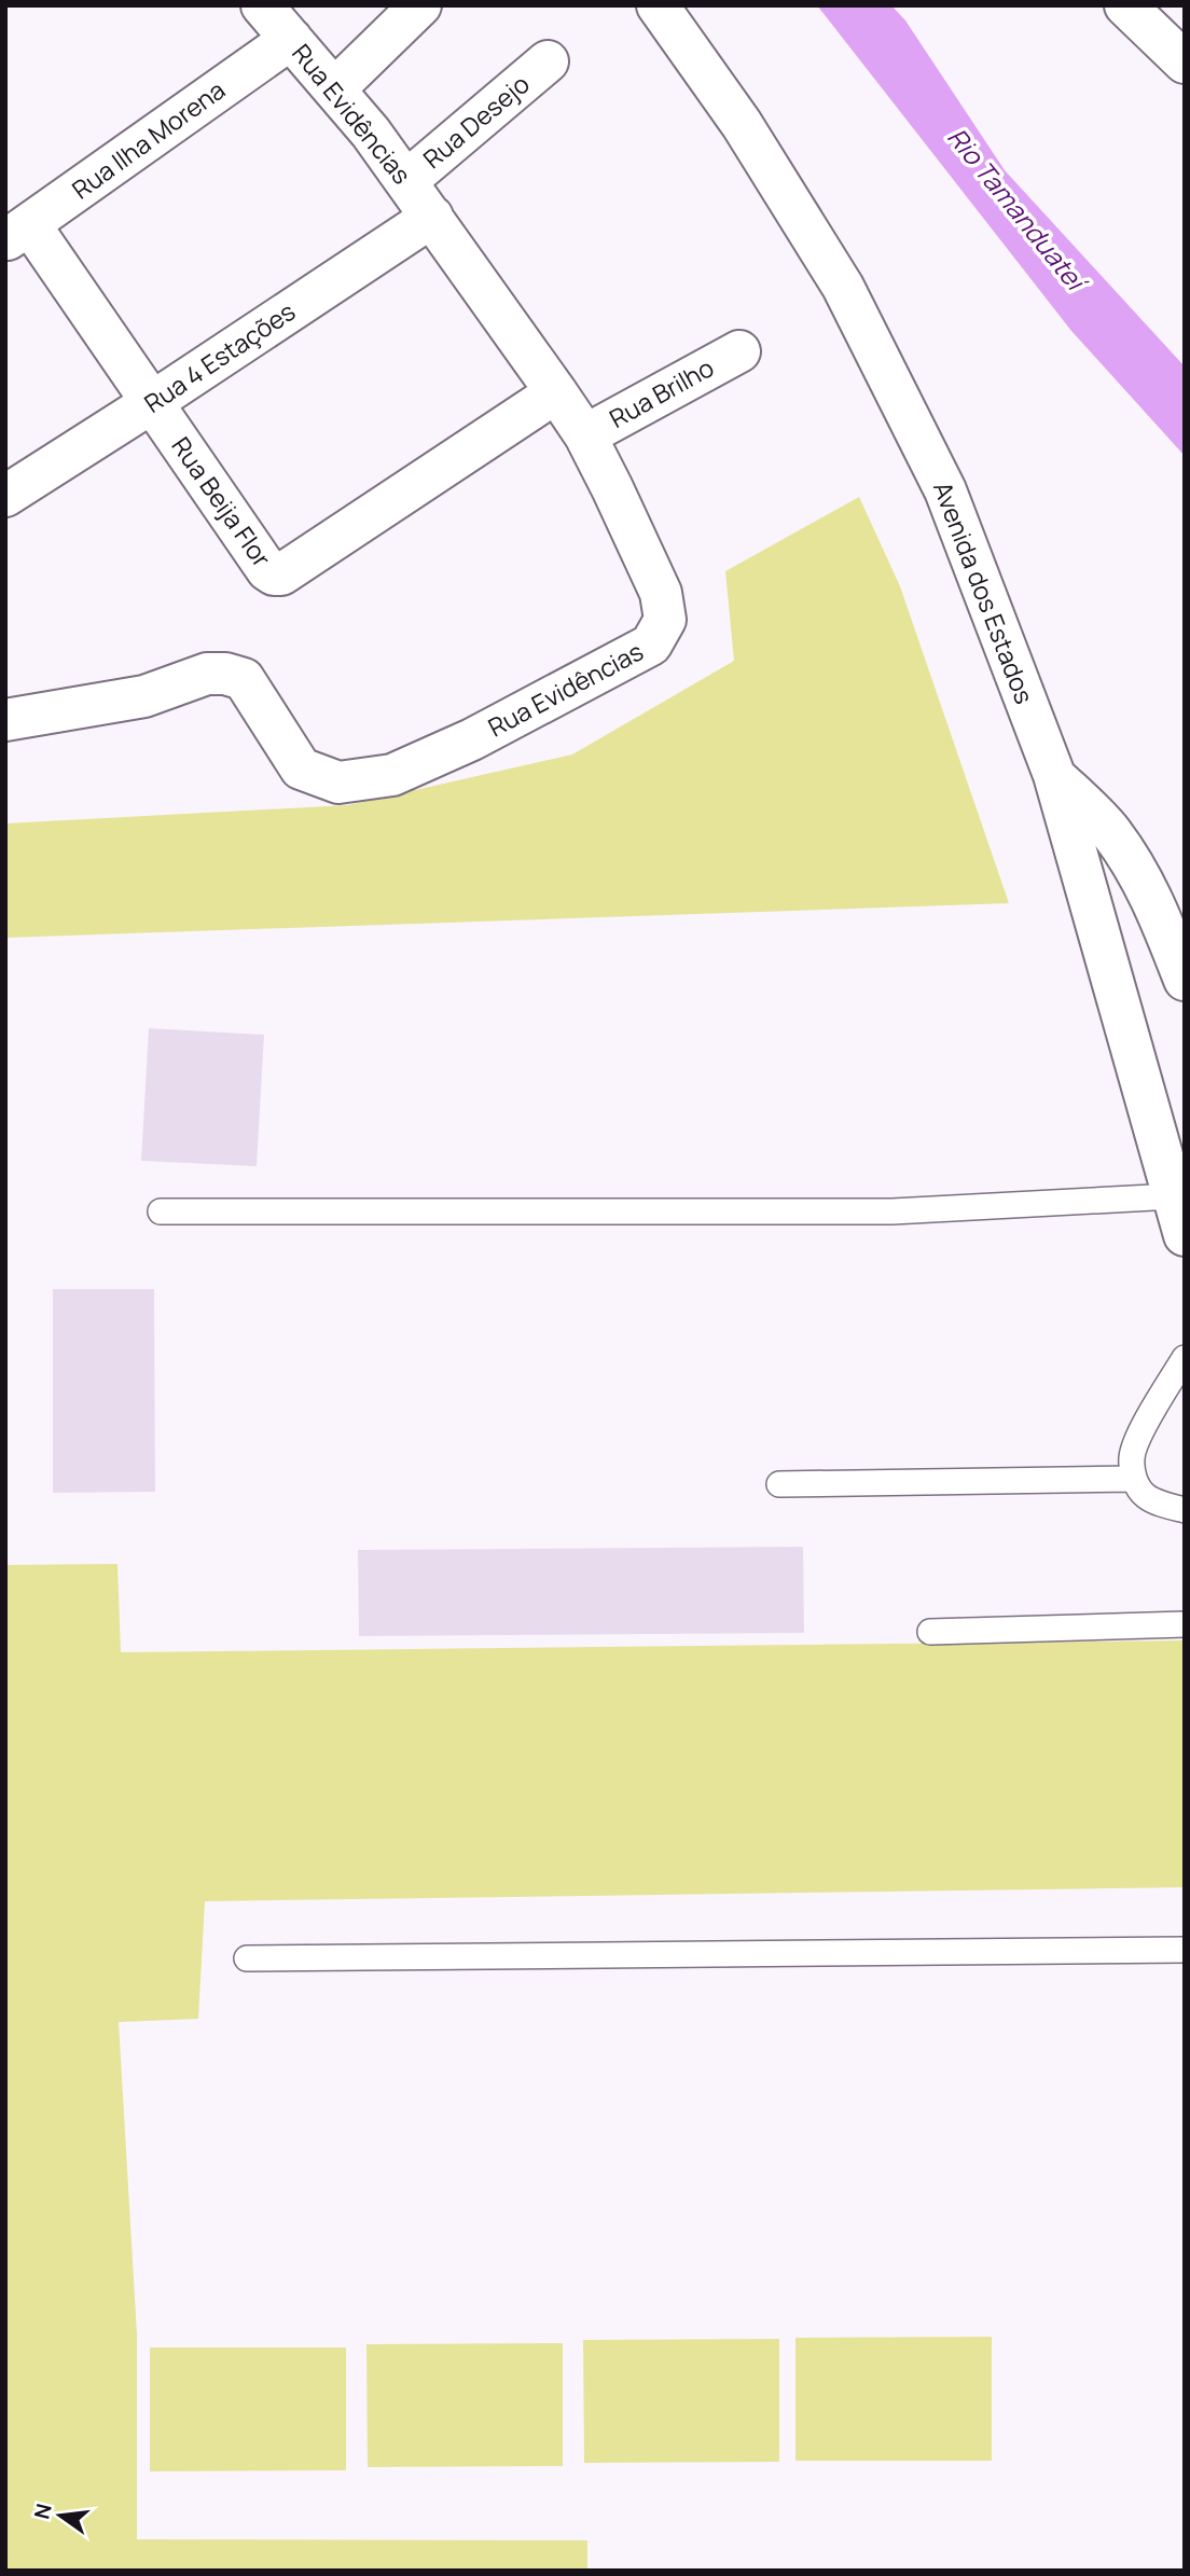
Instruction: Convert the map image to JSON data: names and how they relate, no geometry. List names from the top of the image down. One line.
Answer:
{"streets":{"main road":["Rua Evidências","Rua Desejo","Rua Ilha Morena","Rua 4 Estações","Rua Brilho","Rua Beija Flor","Avenida dos Estados"]},"crossings":[["Rua Evidências","Rua Desejo"],["Rua Evidências","Rua Ilha Morena"],["Rua Evidências","Rua 4 Estações"],["Rua Evidências","Rua Brilho"],["Rua Evidências","Rua Beija Flor"],["Rua Ilha Morena","Rua Beija Flor"],["Rua 4 Estações","Rua Beija Flor"]],"water":["Rio Tamanduateí"],"north":"left"}
